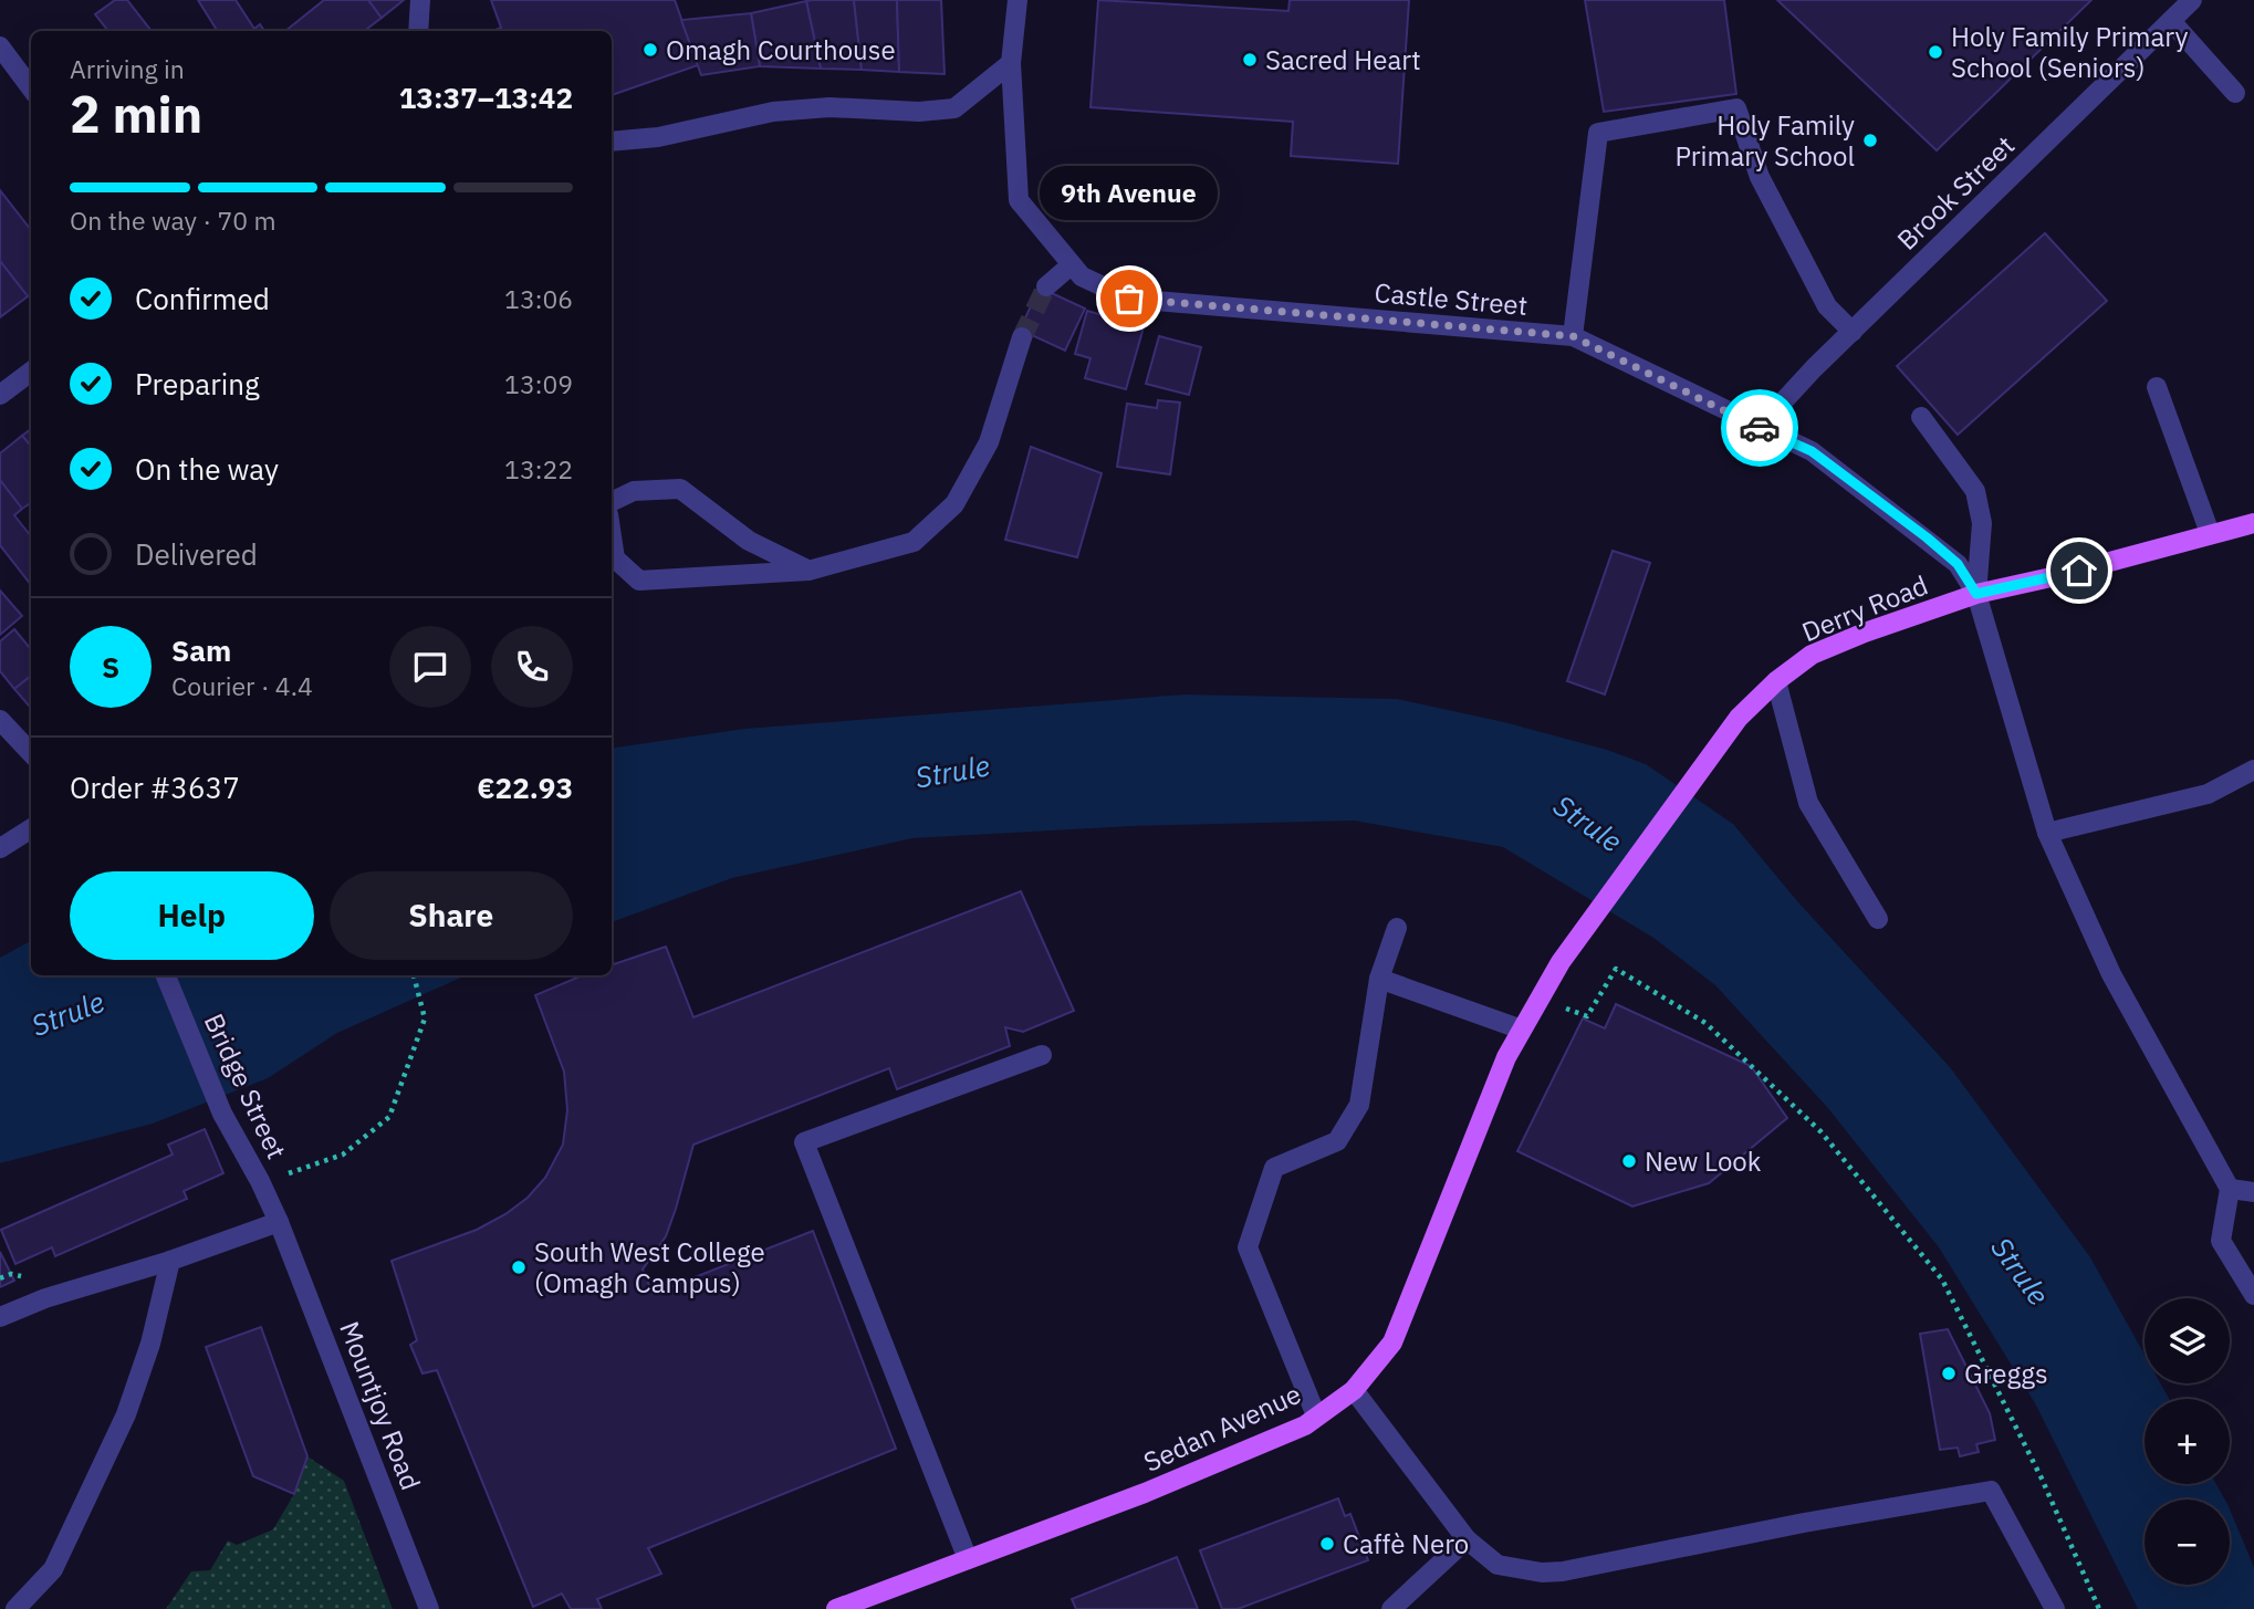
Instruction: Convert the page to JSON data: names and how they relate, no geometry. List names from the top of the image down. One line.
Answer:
{"streets":{"main road":["Derry Road","Sedan Avenue"],"street":["Brook Street","Castle Street","Bridge Street","Mountjoy Road"]},"crossings":[["Brook Street","Castle Street"],["Castle Street","Derry Road"],["Derry Road","Sedan Avenue"],["Bridge Street","Mountjoy Road"]],"water":["Strule"],"places":["Omagh Courthouse","Holy Family Primary School (Seniors)","Sacred Heart","Holy Family Primary School","9th Avenue","New Look","South West College (Omagh Campus)","Greggs","Caffè Nero"],"page":{"heading":["2 min","Arriving in","13:37–13:42"],"panel":["Sam","Courier · 4.4","Order #3637","€22.93"],"bar":"On the way · 70 m","bubble":"9th Avenue","list":[["Confirmed","13:06"],["Preparing","13:09"],["On the way","13:22"],"Delivered"],"round":"S","buttons":["Help","Share"],"map_buttons":["+","−"]}}
